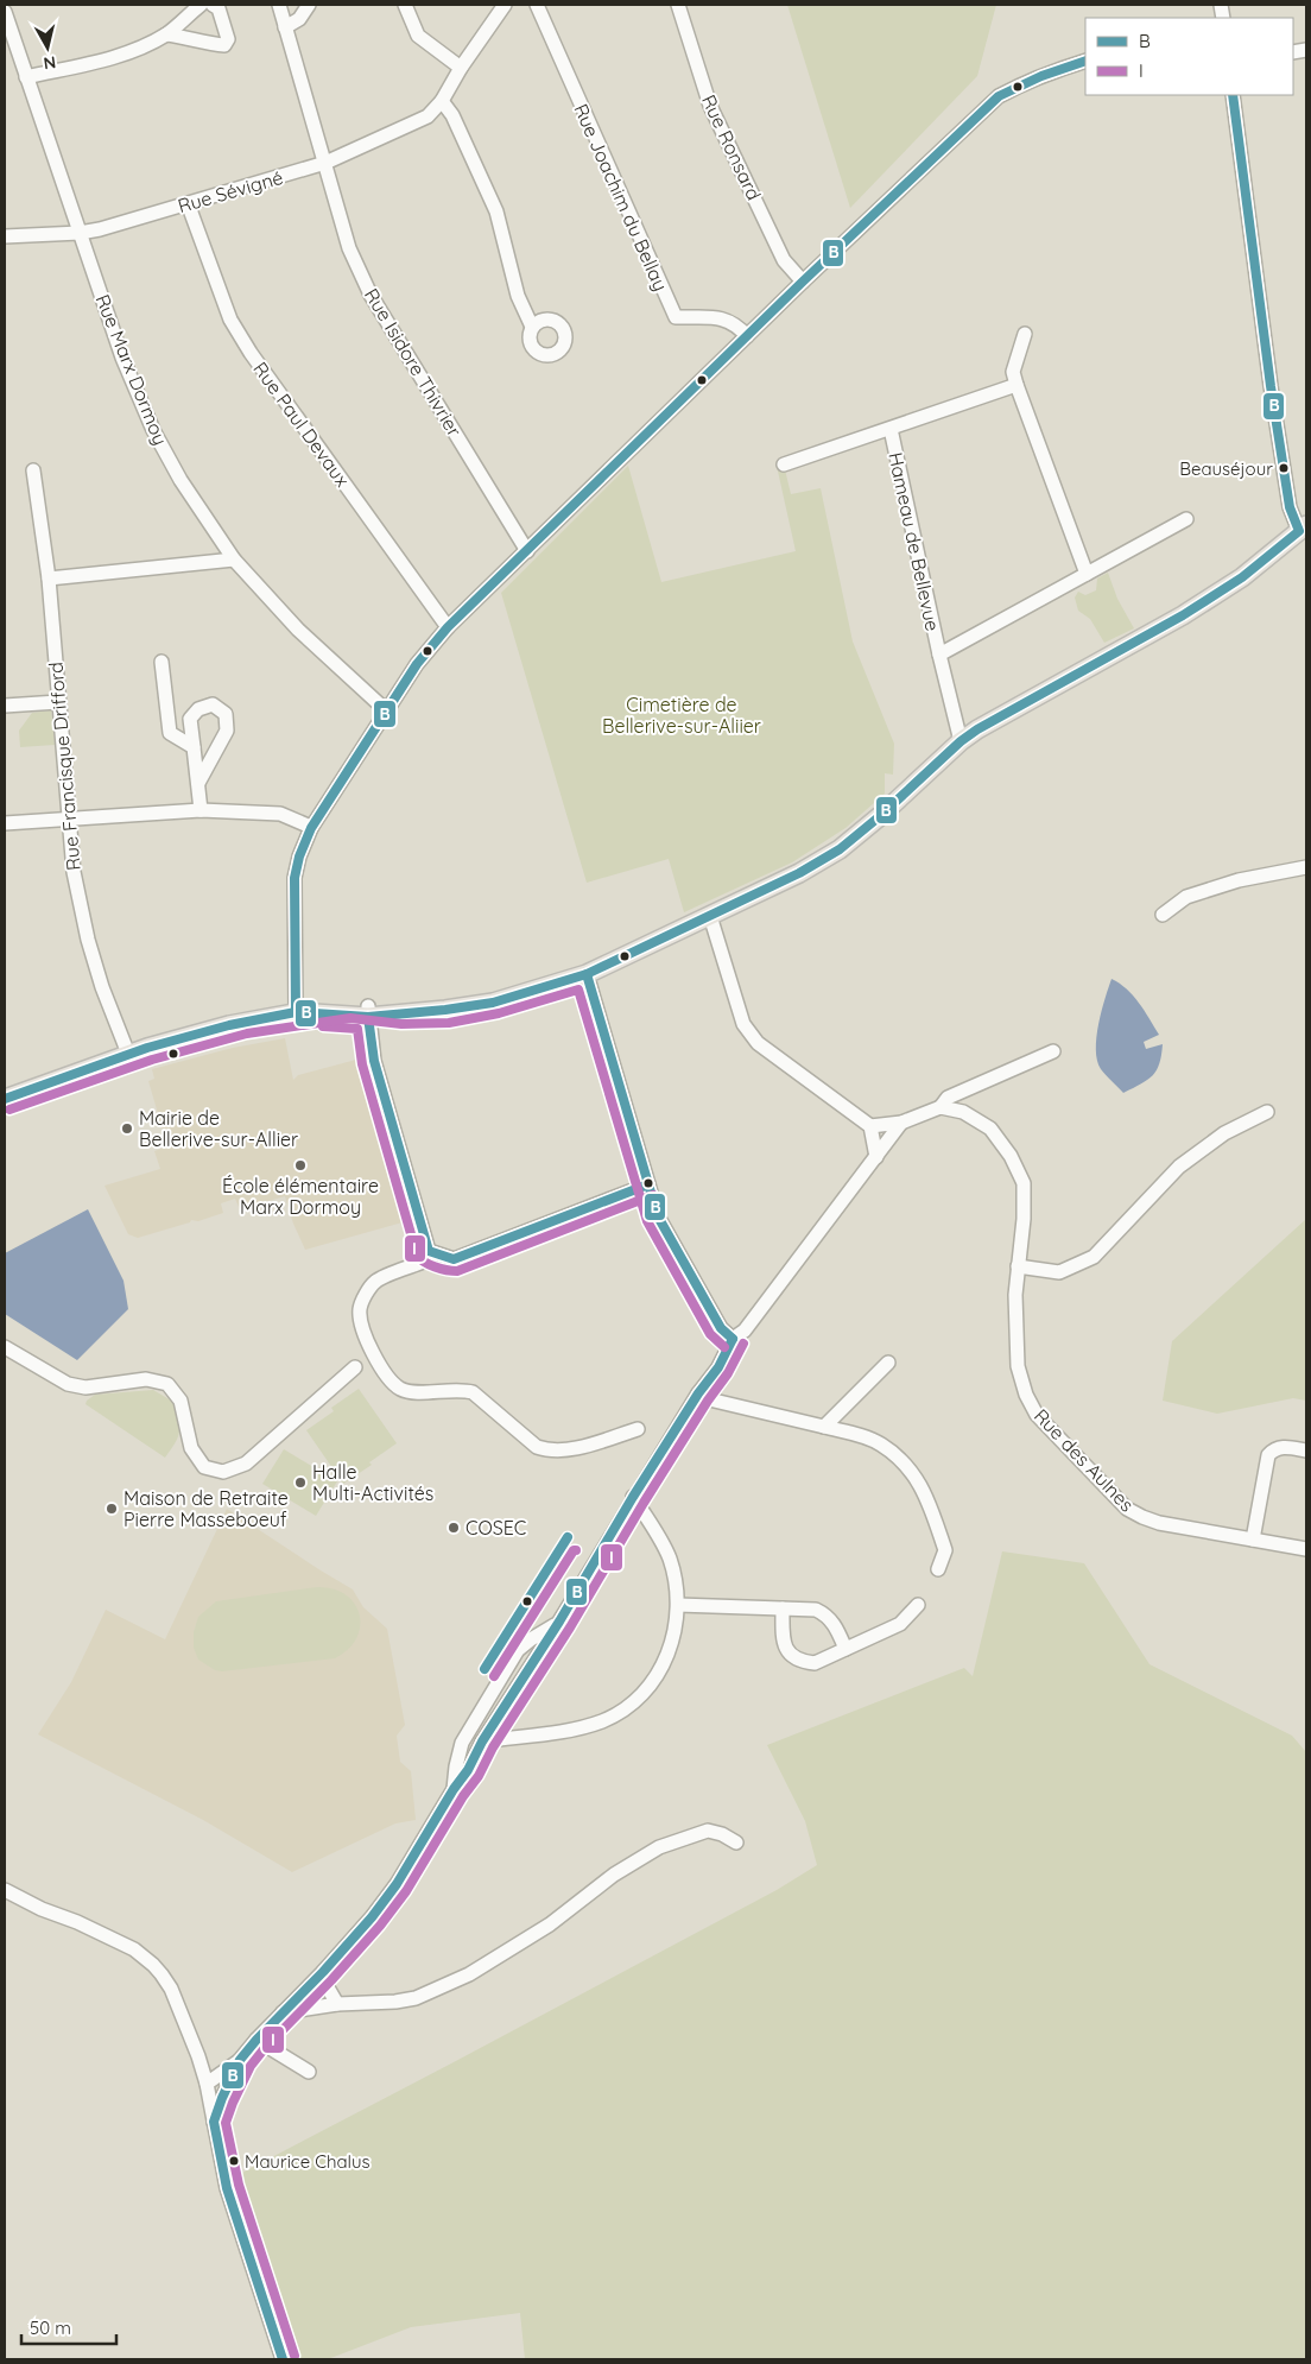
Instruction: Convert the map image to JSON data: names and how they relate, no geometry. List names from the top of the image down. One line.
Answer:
{"streets":{"street":["Rue Ronsard","Rue Sévigné","Rue Joachim du Bellay","Rue Isidore Thivrier","Rue Marx Dormoy","Rue Paul Devaux","Hameau de Bellevue","Rue Francisque Drifford","Rue des Aulnes"]},"crossings":[["Rue Sévigné","Rue Isidore Thivrier"],["Rue Sévigné","Rue Marx Dormoy"],["Rue Sévigné","Rue Paul Devaux"]],"parks":["Cimetière de Bellerive-sur-Aliier"],"places":["Beauséjour","Mairie de Bellerive-sur-Allier","École élémentaire Marx Dormoy","Halle Multi-Activités","Maison de Retraite Pierre Masseboeuf","COSEC","Maurice Chalus"],"lines":["transit line B","transit line I"],"legend":["B","I"],"scale_bar":"50 m","north":"bottom"}
